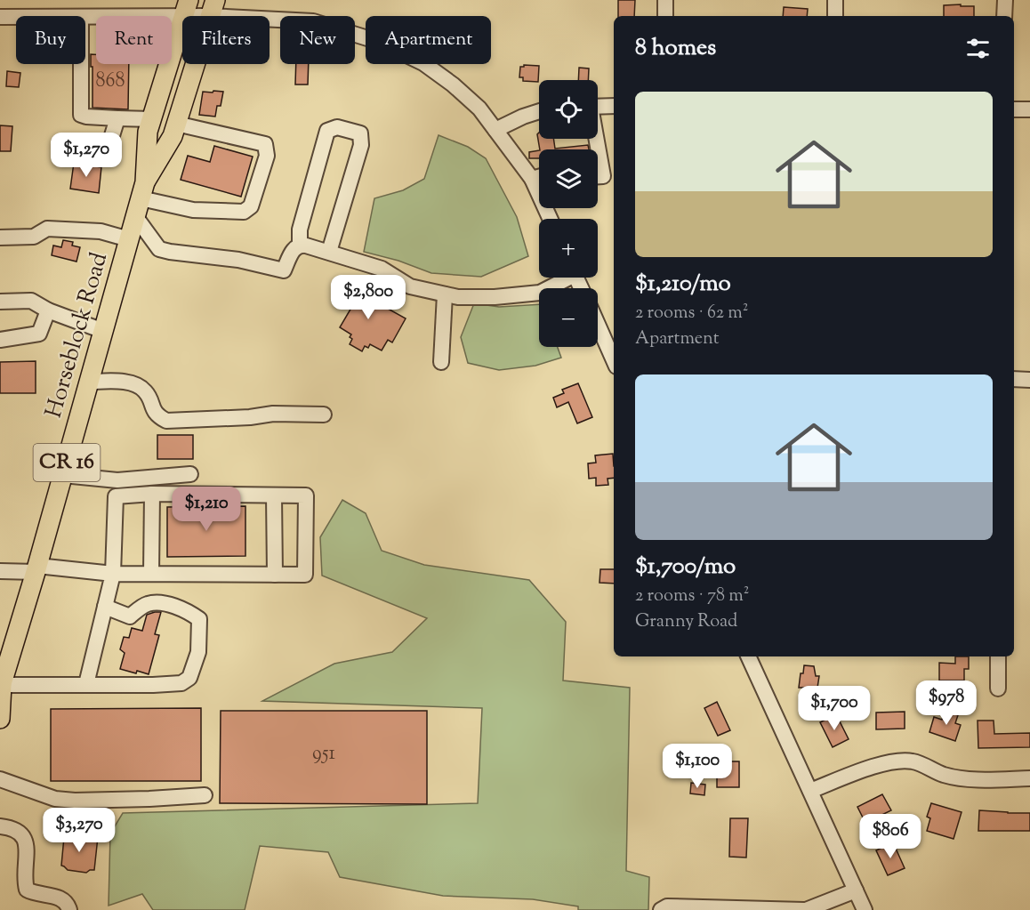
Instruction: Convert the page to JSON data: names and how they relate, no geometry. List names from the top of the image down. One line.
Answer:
{"streets":{"main road":["Horseblock Road","CR 16"]},"house_numbers":["868","951"],"page":{"chip":["Buy","Rent","Filters","New","Apartment"],"heading":"8 homes","map_buttons":["+","−"],"list":[{"name":"$1,210/mo","note":"2 rooms · 62 m² · Apartment"},{"name":"$1,700/mo","note":"2 rooms · 78 m² · Granny Road"}],"price":["$1,270","$2,800","$1,210","$978","$1,700","$1,100","$3,270","$806"]}}
